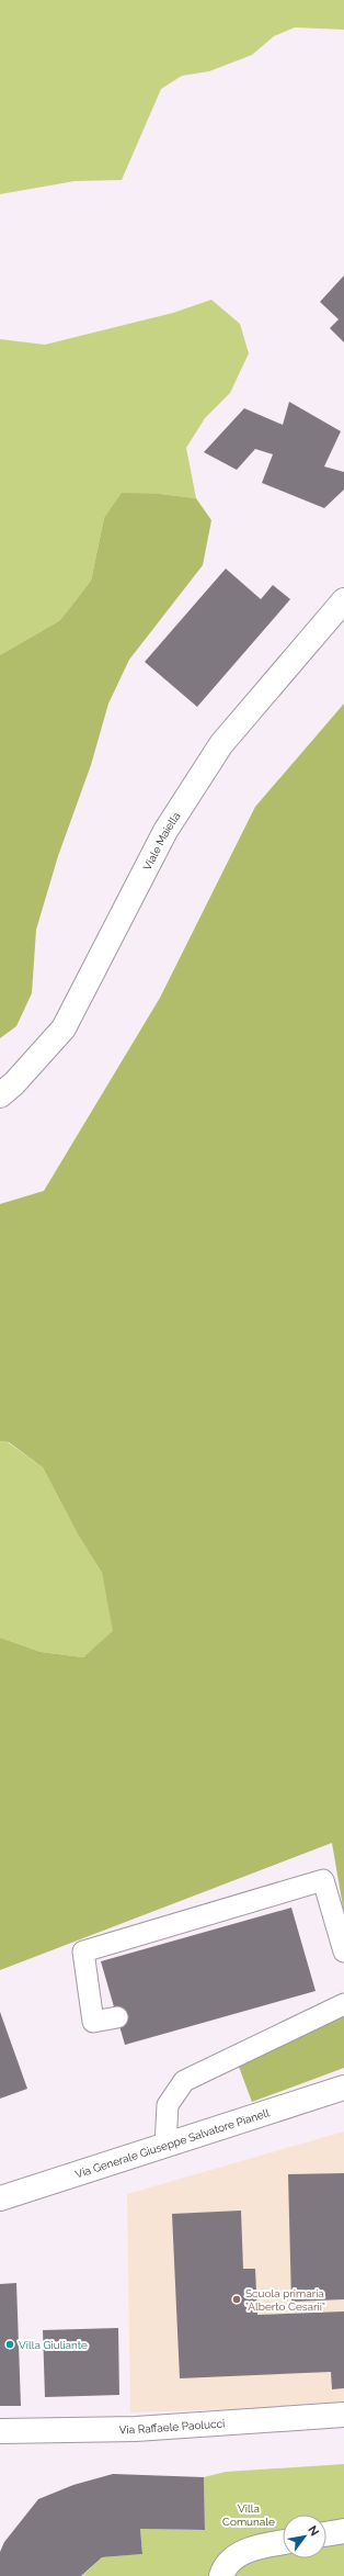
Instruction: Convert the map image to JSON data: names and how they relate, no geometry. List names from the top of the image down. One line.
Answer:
{"streets":{"street":["Viale Maiella","Via Generale Giuseppe Salvatore Pianell","Via Raffaele Paolucci"]},"parks":["Villa Comunale"],"places":["Scuola primaria \"Alberto Cesarii\"","Villa Giuliante"],"north":"top right"}
